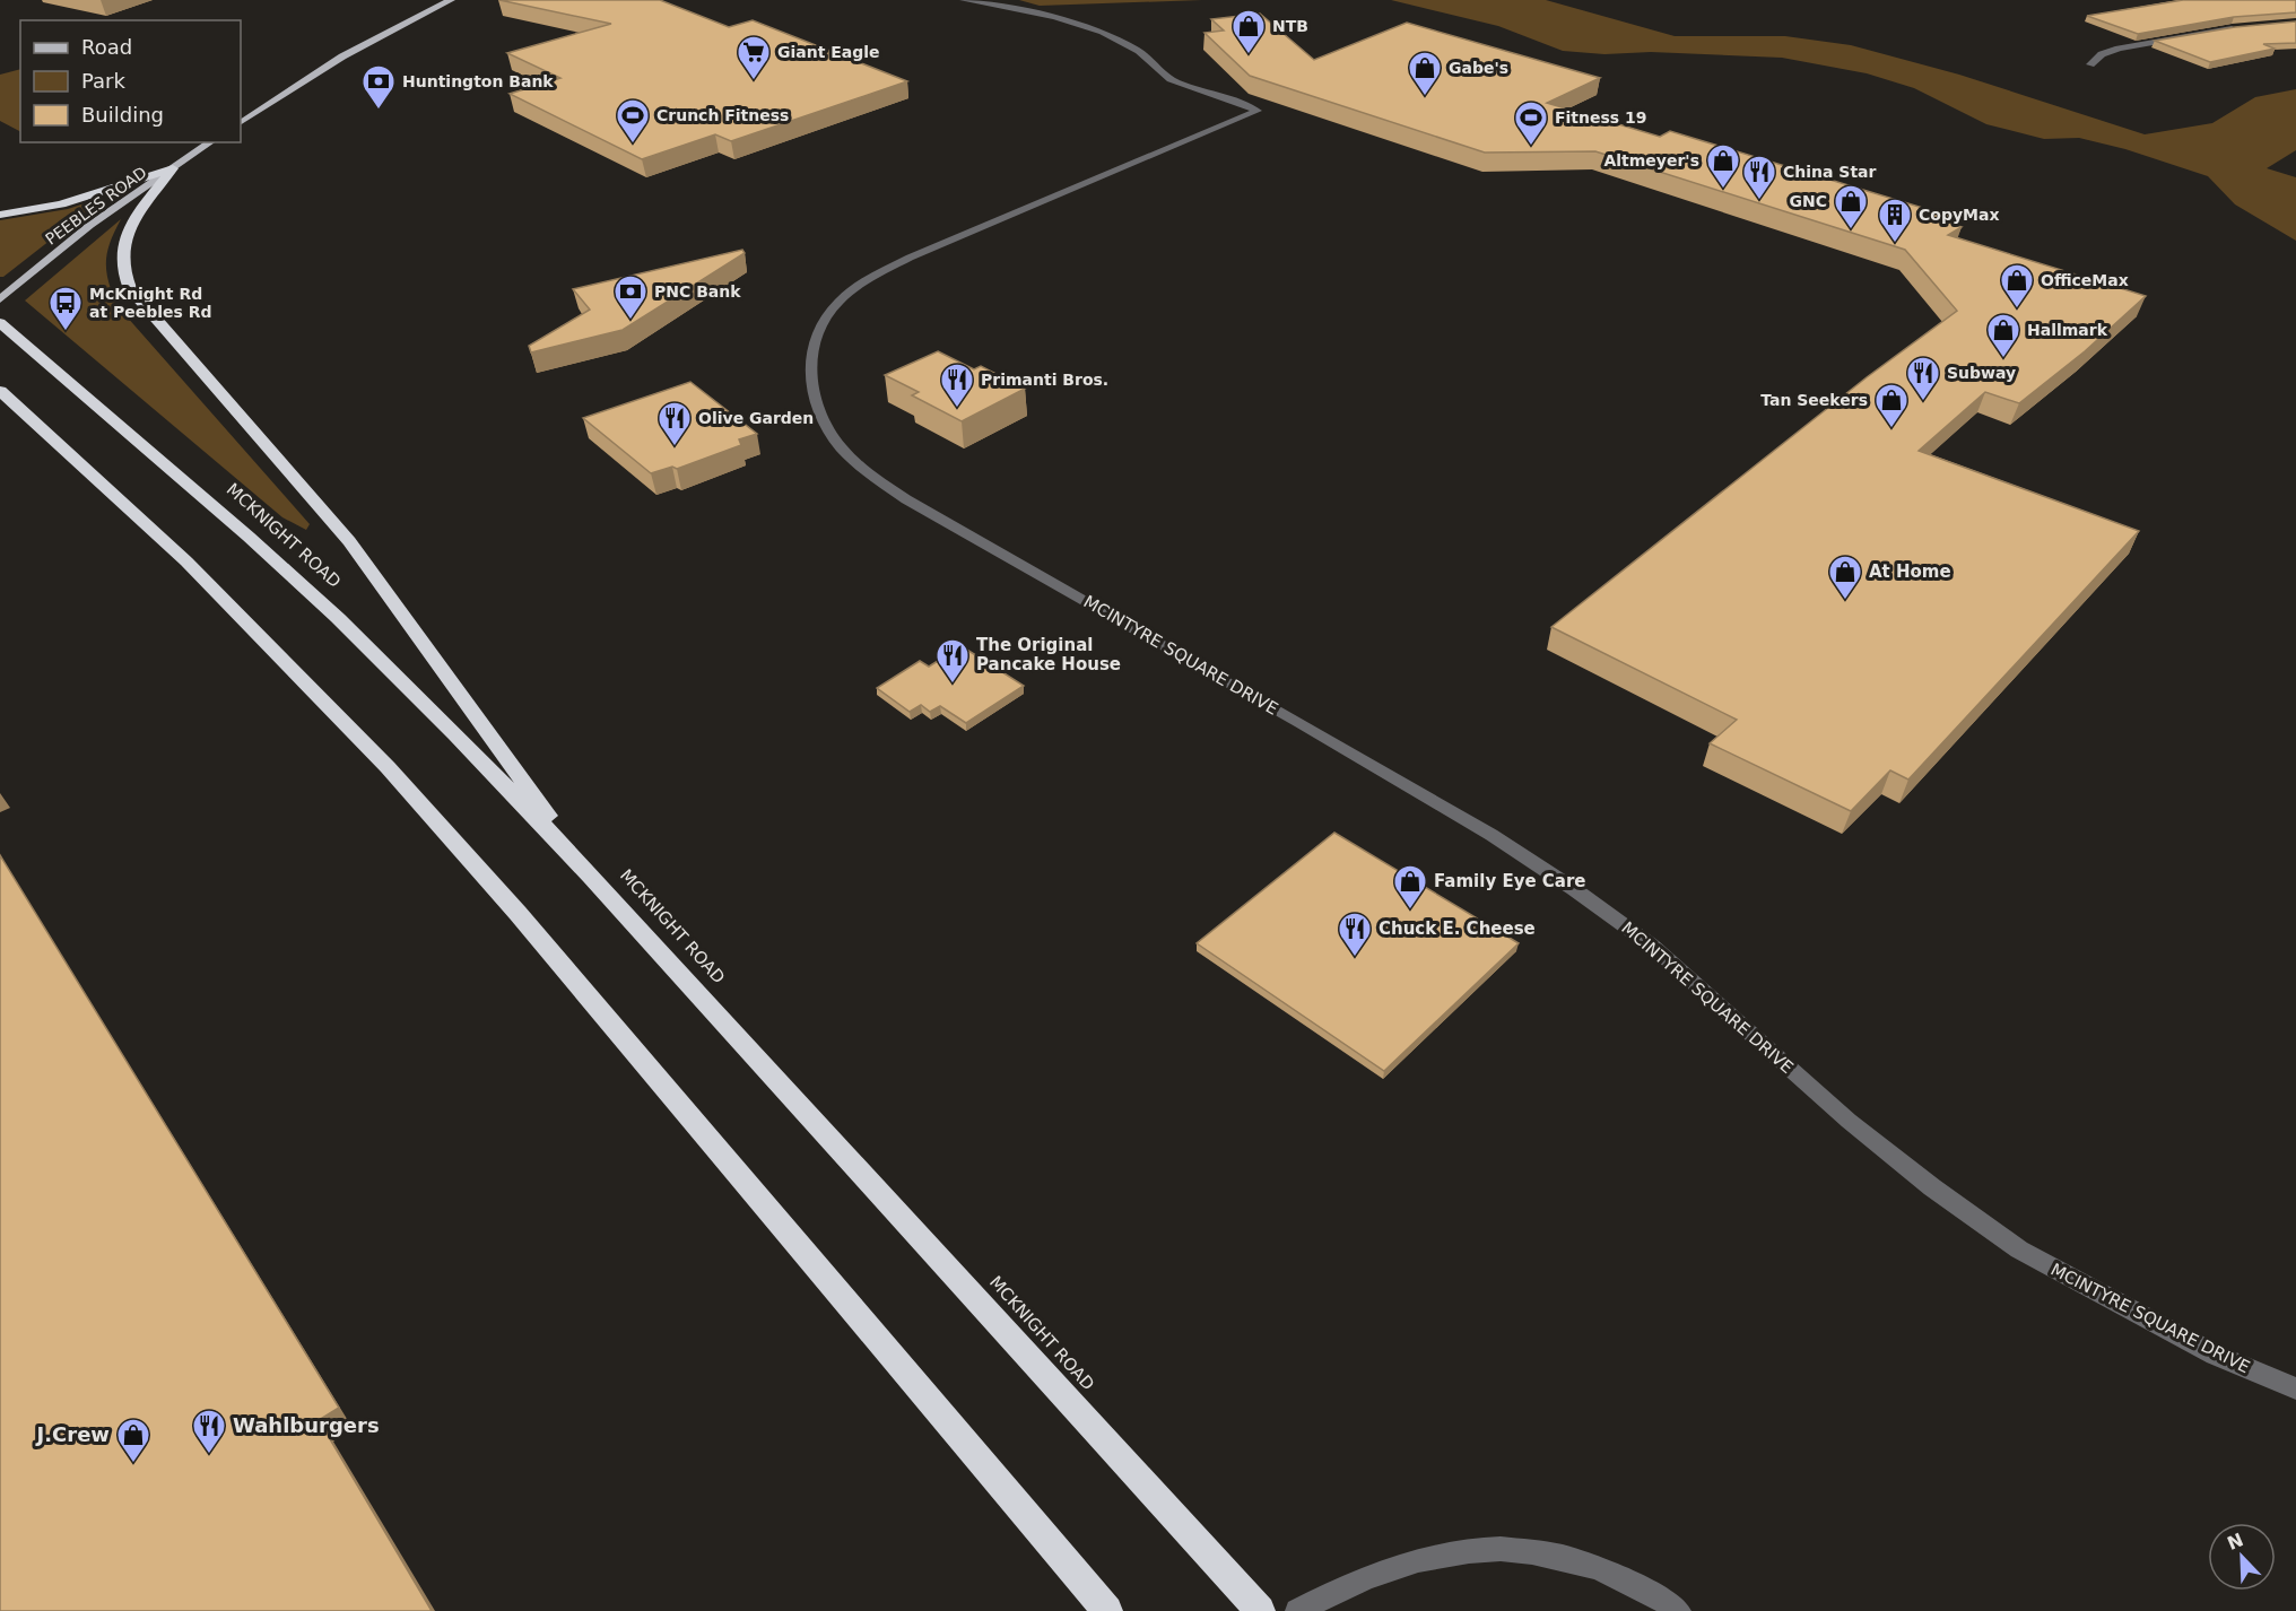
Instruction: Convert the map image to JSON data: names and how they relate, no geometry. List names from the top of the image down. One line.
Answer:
{"streets":{"highway":["MCKNIGHT ROAD"],"main road":["PEEBLES ROAD"],"street":["MCINTYRE SQUARE DRIVE"]},"places":{"shop":["NTB","Gabe's","Altmeyer's","GNC","OfficeMax","Hallmark","Tan Seekers","At Home","Family Eye Care","J.Crew"],"supermarket":["Giant Eagle"],"bank":["Huntington Bank","PNC Bank"],"sports":["Crunch Fitness","Fitness 19"],"restaurant":["China Star","Subway","Primanti Bros.","Olive Garden","The Original Pancake House","Chuck E. Cheese","Wahlburgers"],"building":["CopyMax"],"bus stop":["McKnight Rd at Peebles Rd"]},"legend":["Road","Park","Building"],"north":"top left"}
